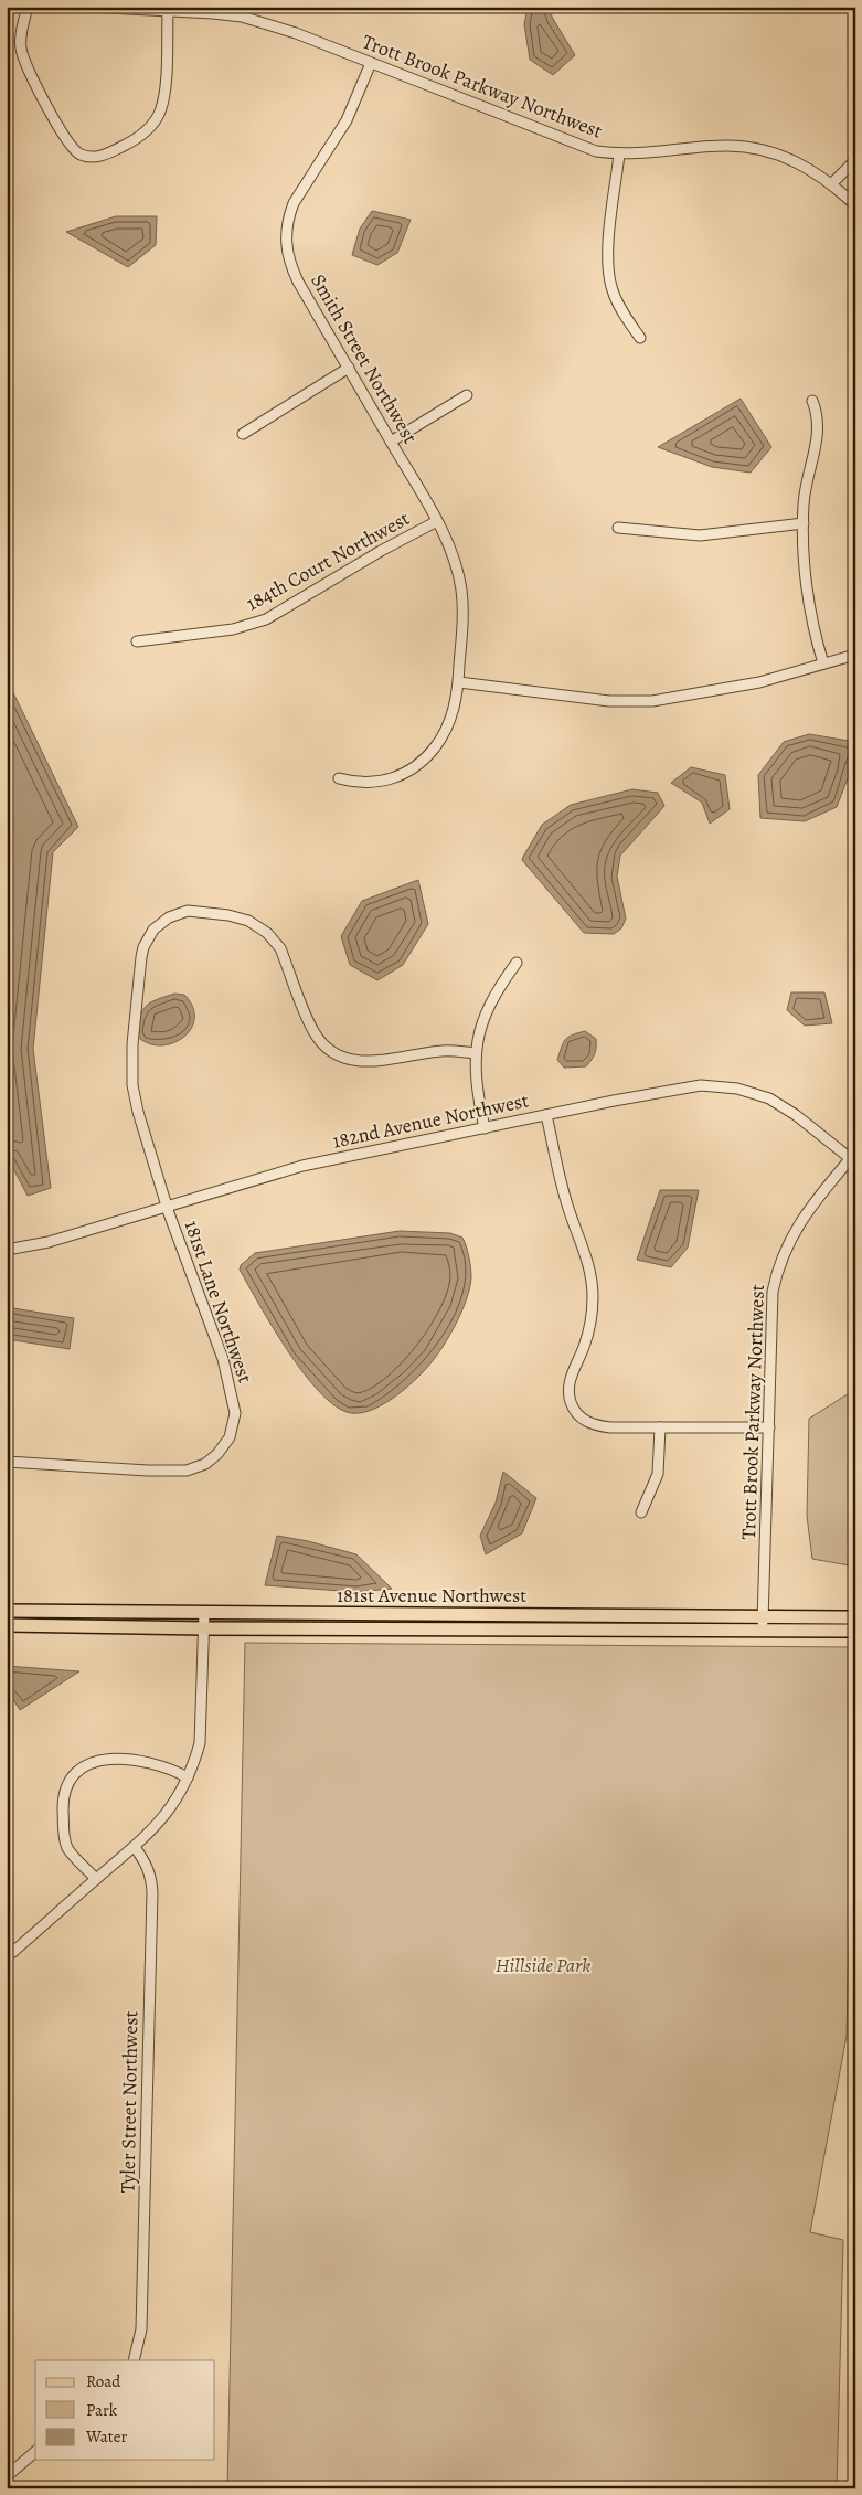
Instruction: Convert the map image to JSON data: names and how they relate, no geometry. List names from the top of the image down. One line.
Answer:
{"streets":{"main road":["181st Avenue Northwest"],"street":["Trott Brook Parkway Northwest","Smith Street Northwest","184th Court Northwest","182nd Avenue Northwest","181st Lane Northwest","Tyler Street Northwest"]},"crossings":[["Trott Brook Parkway Northwest","Smith Street Northwest"],["Trott Brook Parkway Northwest","182nd Avenue Northwest"],["Trott Brook Parkway Northwest","181st Avenue Northwest"],["Smith Street Northwest","184th Court Northwest"],["182nd Avenue Northwest","181st Lane Northwest"]],"parks":["Hillside Park"],"legend":["Road","Park","Water"]}
